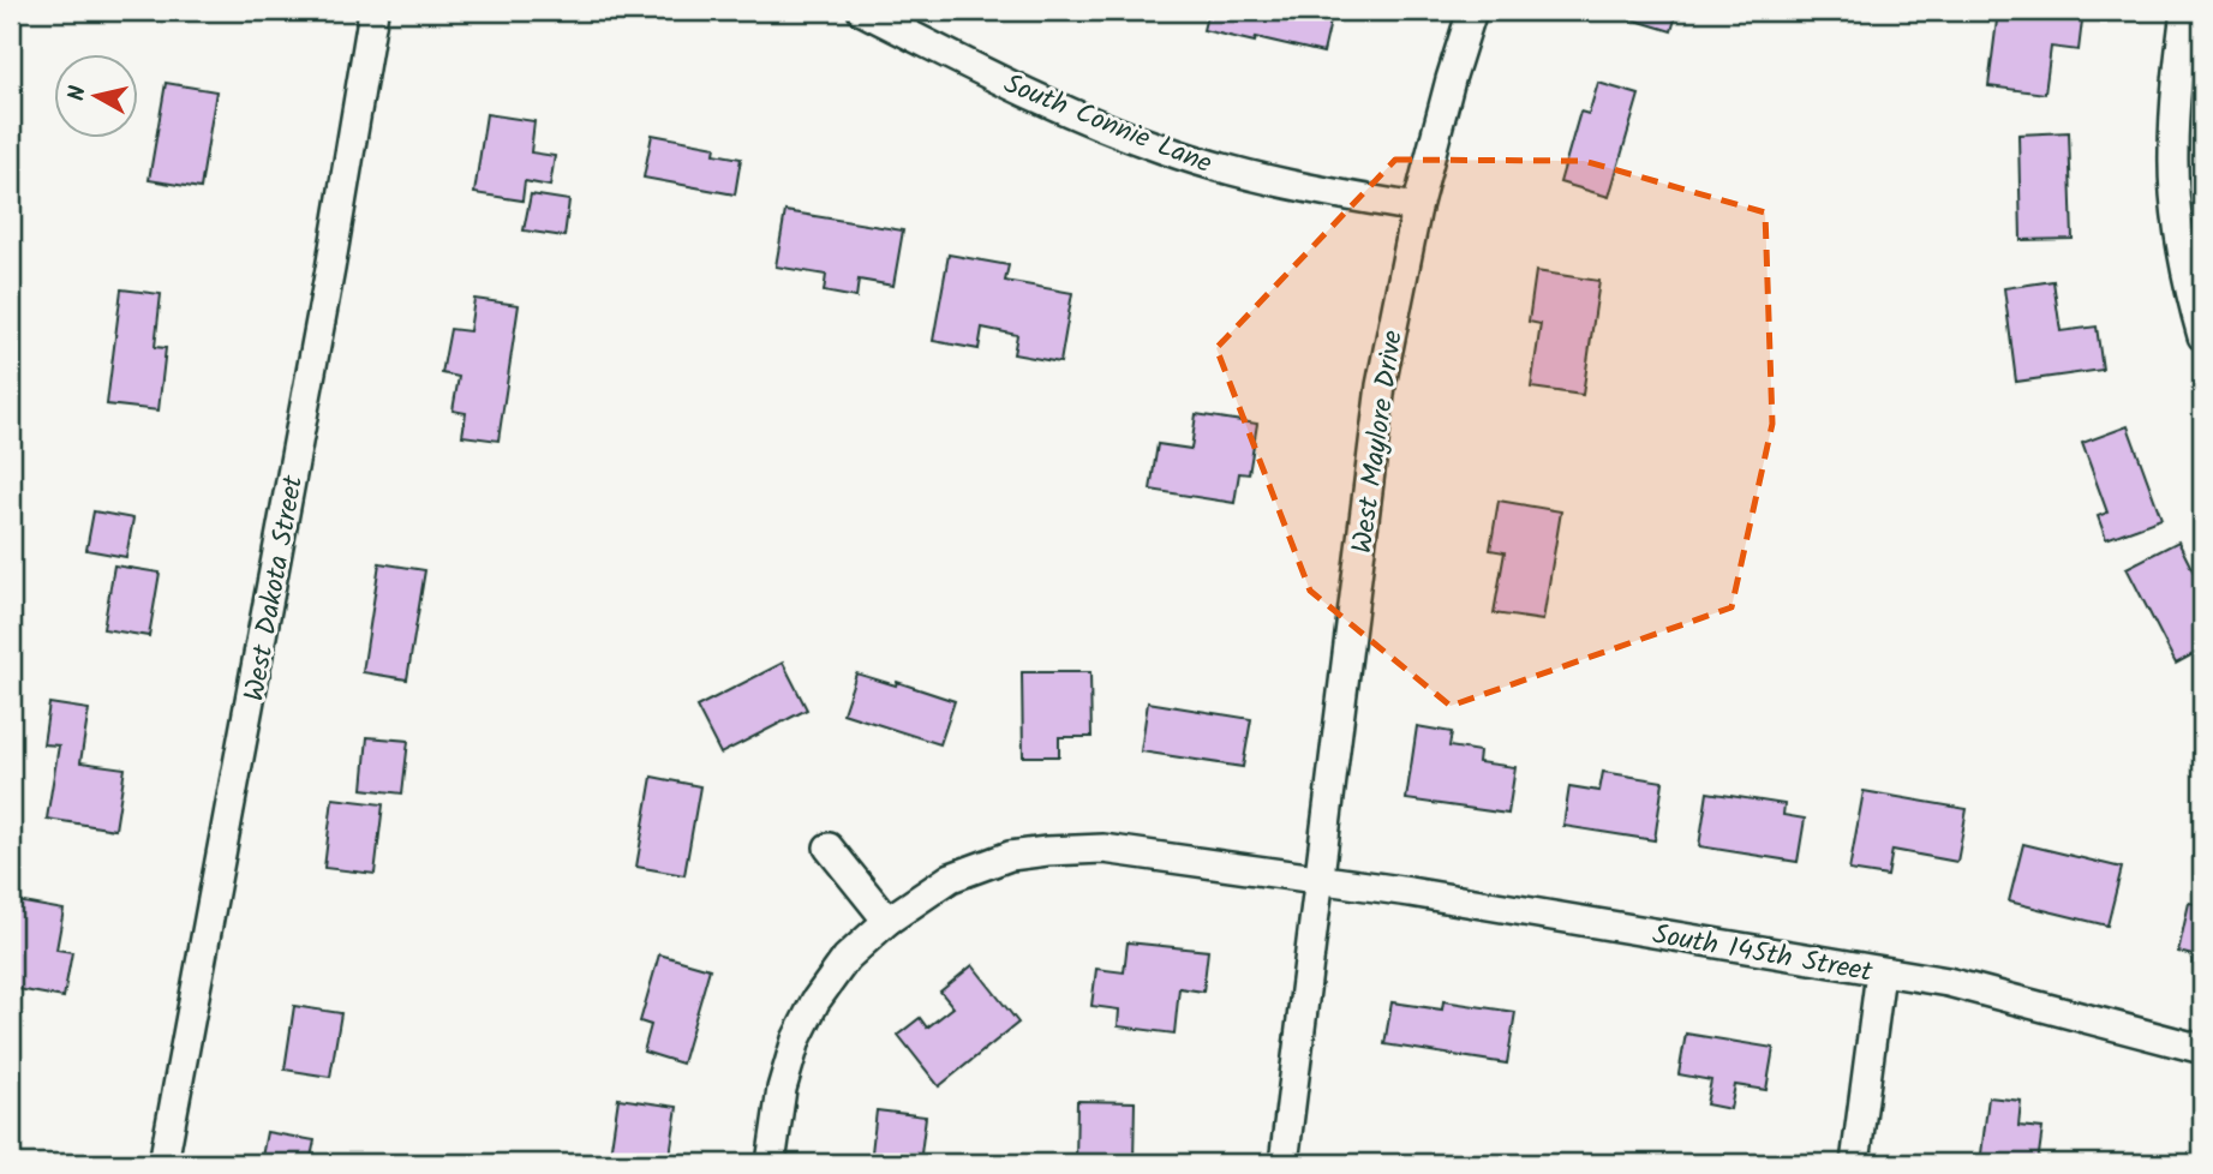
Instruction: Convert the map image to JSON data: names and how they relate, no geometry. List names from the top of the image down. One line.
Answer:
{"streets":{"street":["South Connie Lane","West Maylore Drive","West Dakota Street","South 145th Street"]},"crossings":[["South Connie Lane","West Maylore Drive"],["West Maylore Drive","South 145th Street"]],"north":"left"}
